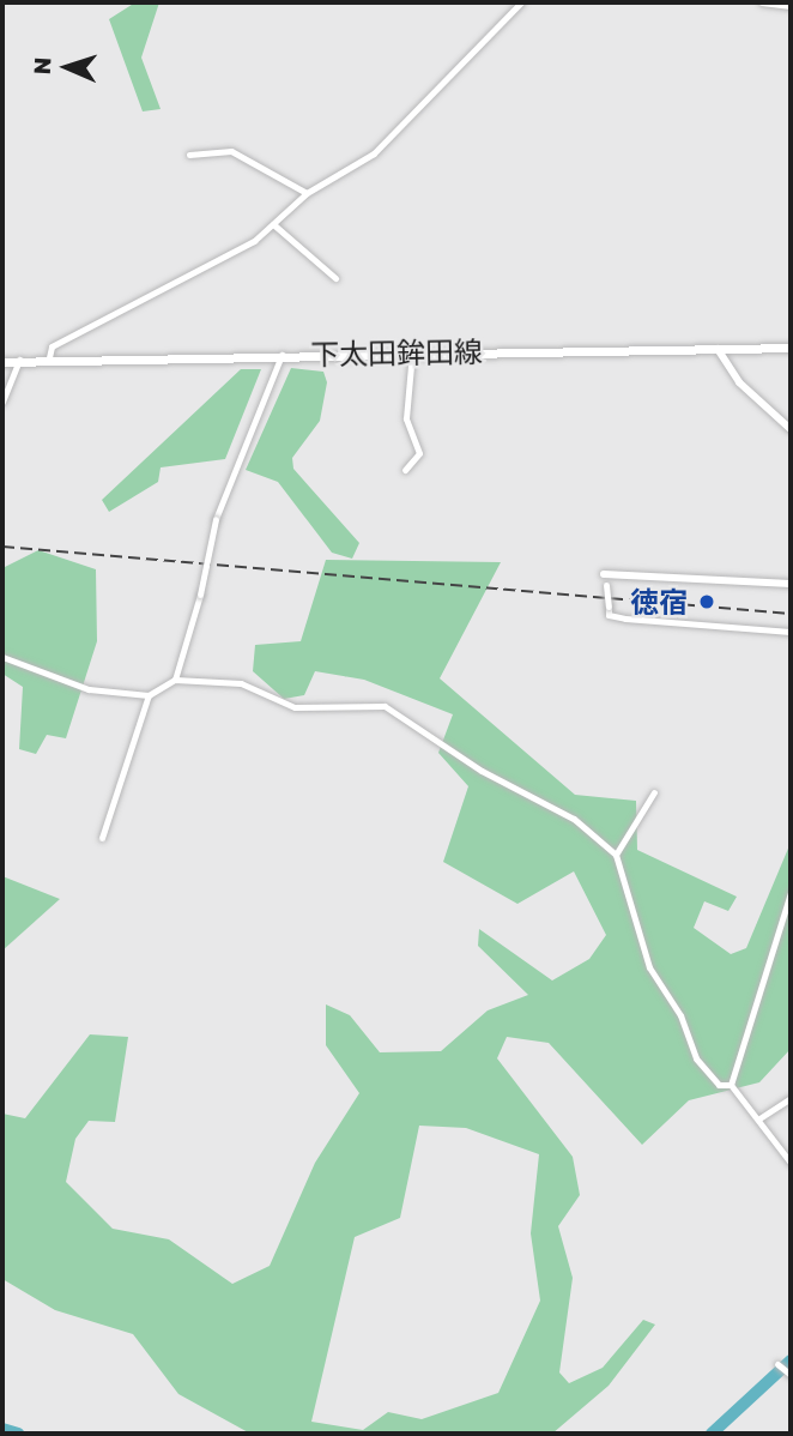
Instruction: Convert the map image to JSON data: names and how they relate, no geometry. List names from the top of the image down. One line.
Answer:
{"streets":{"main road":["下太田鉾田線"]},"places":["徳宿"],"north":"left"}
